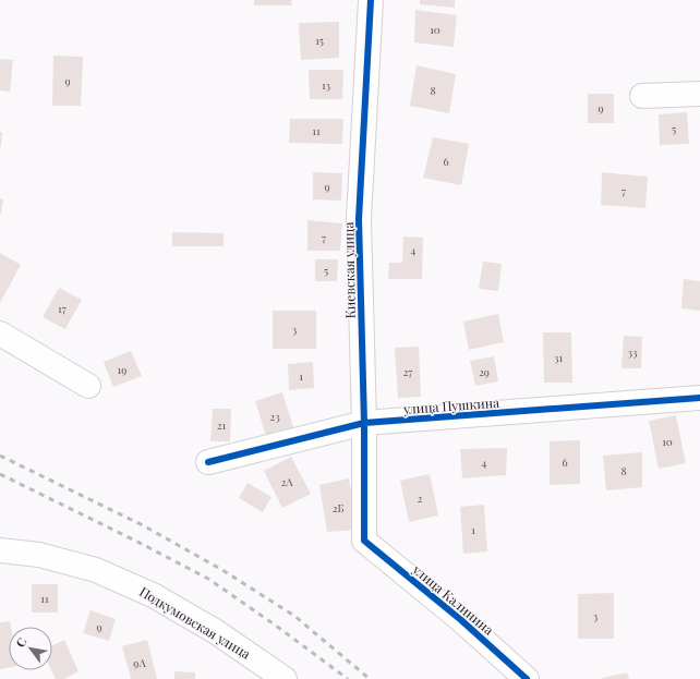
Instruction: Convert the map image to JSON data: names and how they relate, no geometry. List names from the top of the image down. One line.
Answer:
{"streets":{"street":["Киевская улица","улица Пушкина","улица Калинина","Подкумовская улица"]},"crossings":[["Киевская улица","улица Пушкина"],["Киевская улица","улица Калинина"]],"house_numbers":["10","15","9","13","8","9","5","11","6","9","7","7","4","5","17","3","33","31","19","27","29","1","23","21","10","4","6","8","2А","2","2Б","1","11","3","9","9А"],"north":"top left"}
